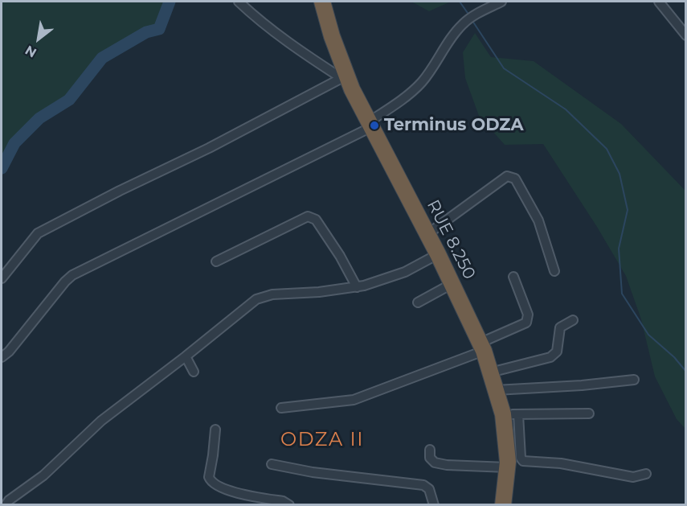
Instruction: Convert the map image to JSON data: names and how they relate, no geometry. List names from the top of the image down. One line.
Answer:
{"streets":{"highway":["RUE 8.250"]},"districts":["ODZA II"],"places":["Terminus ODZA"],"north":"bottom left"}
